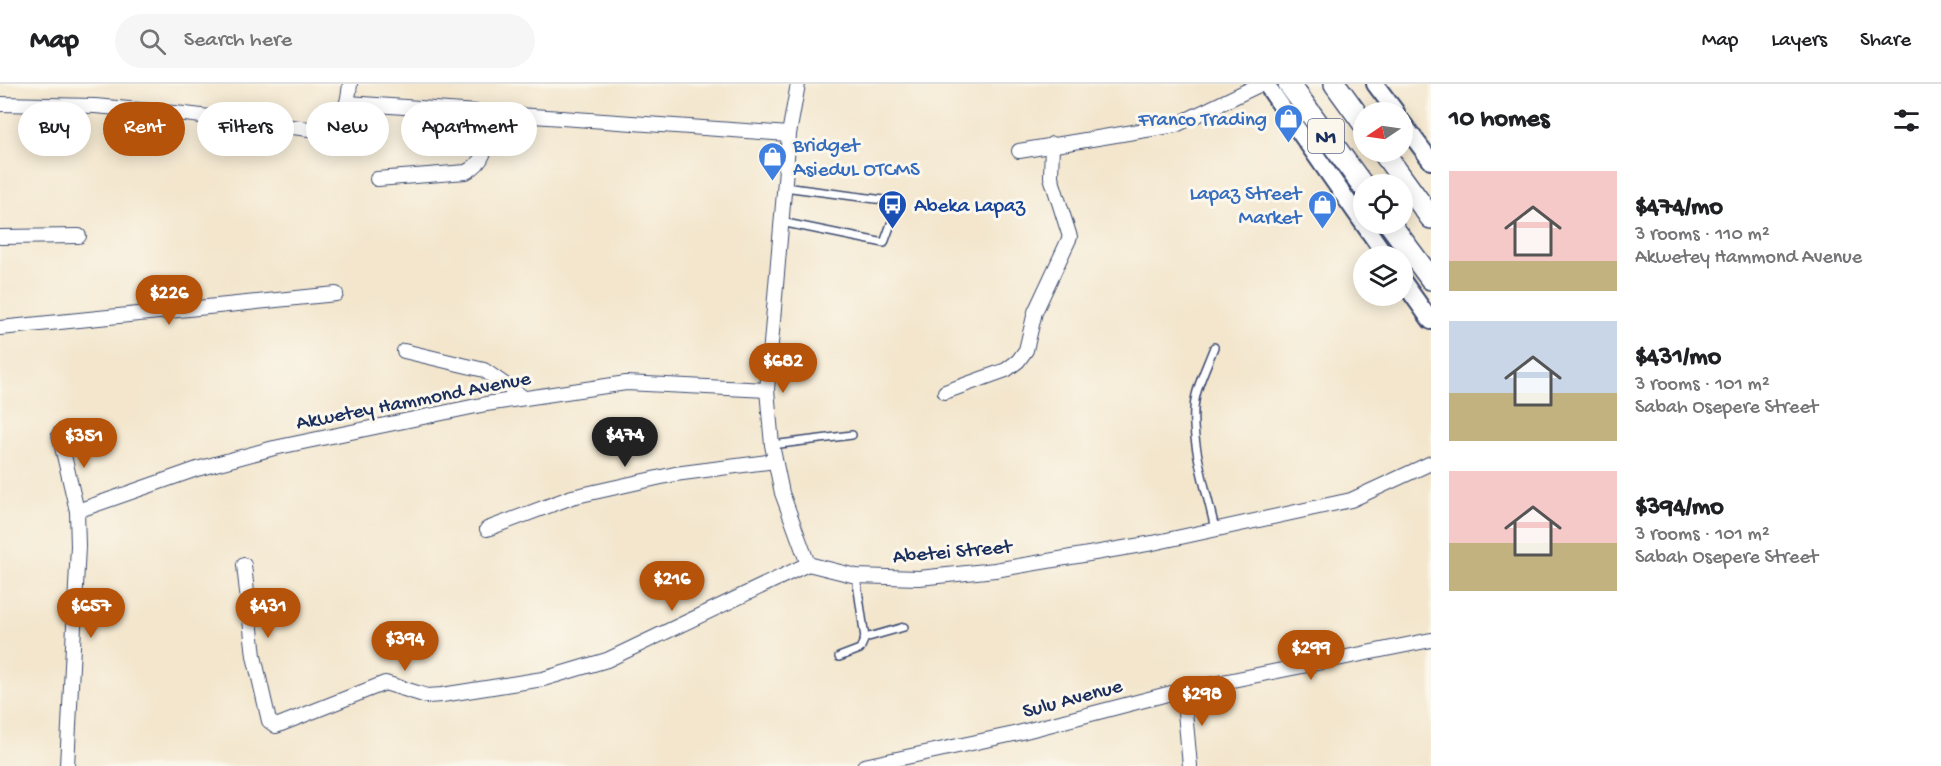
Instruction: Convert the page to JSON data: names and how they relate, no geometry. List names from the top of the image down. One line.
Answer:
{"streets":{"highway":["N1"],"street":["Akwetey Hammond Avenue","Abetei Street","Sulu Avenue"]},"places":{"shop":["Franco Trading","Bridget AsieduL OTCMS","Lapaz Street Market"],"bus stop":["Abeka Lapaz"]},"north":"left","page":{"header":"Map","search":"Search here","nav":["Map","Layers","Share"],"heading":"10 homes","chip":["Buy","Rent","Filters","New","Apartment"],"list":[{"name":"$474/mo","note":"3 rooms · 110 m² · Akwetey Hammond Avenue"},{"name":"$431/mo","note":"3 rooms · 101 m² · Sabah Osepere Street"},{"name":"$394/mo","note":"3 rooms · 101 m² · Sabah Osepere Street"}],"price":["$226","$682","$474","$351","$216","$657","$431","$394","$299","$298"]}}
